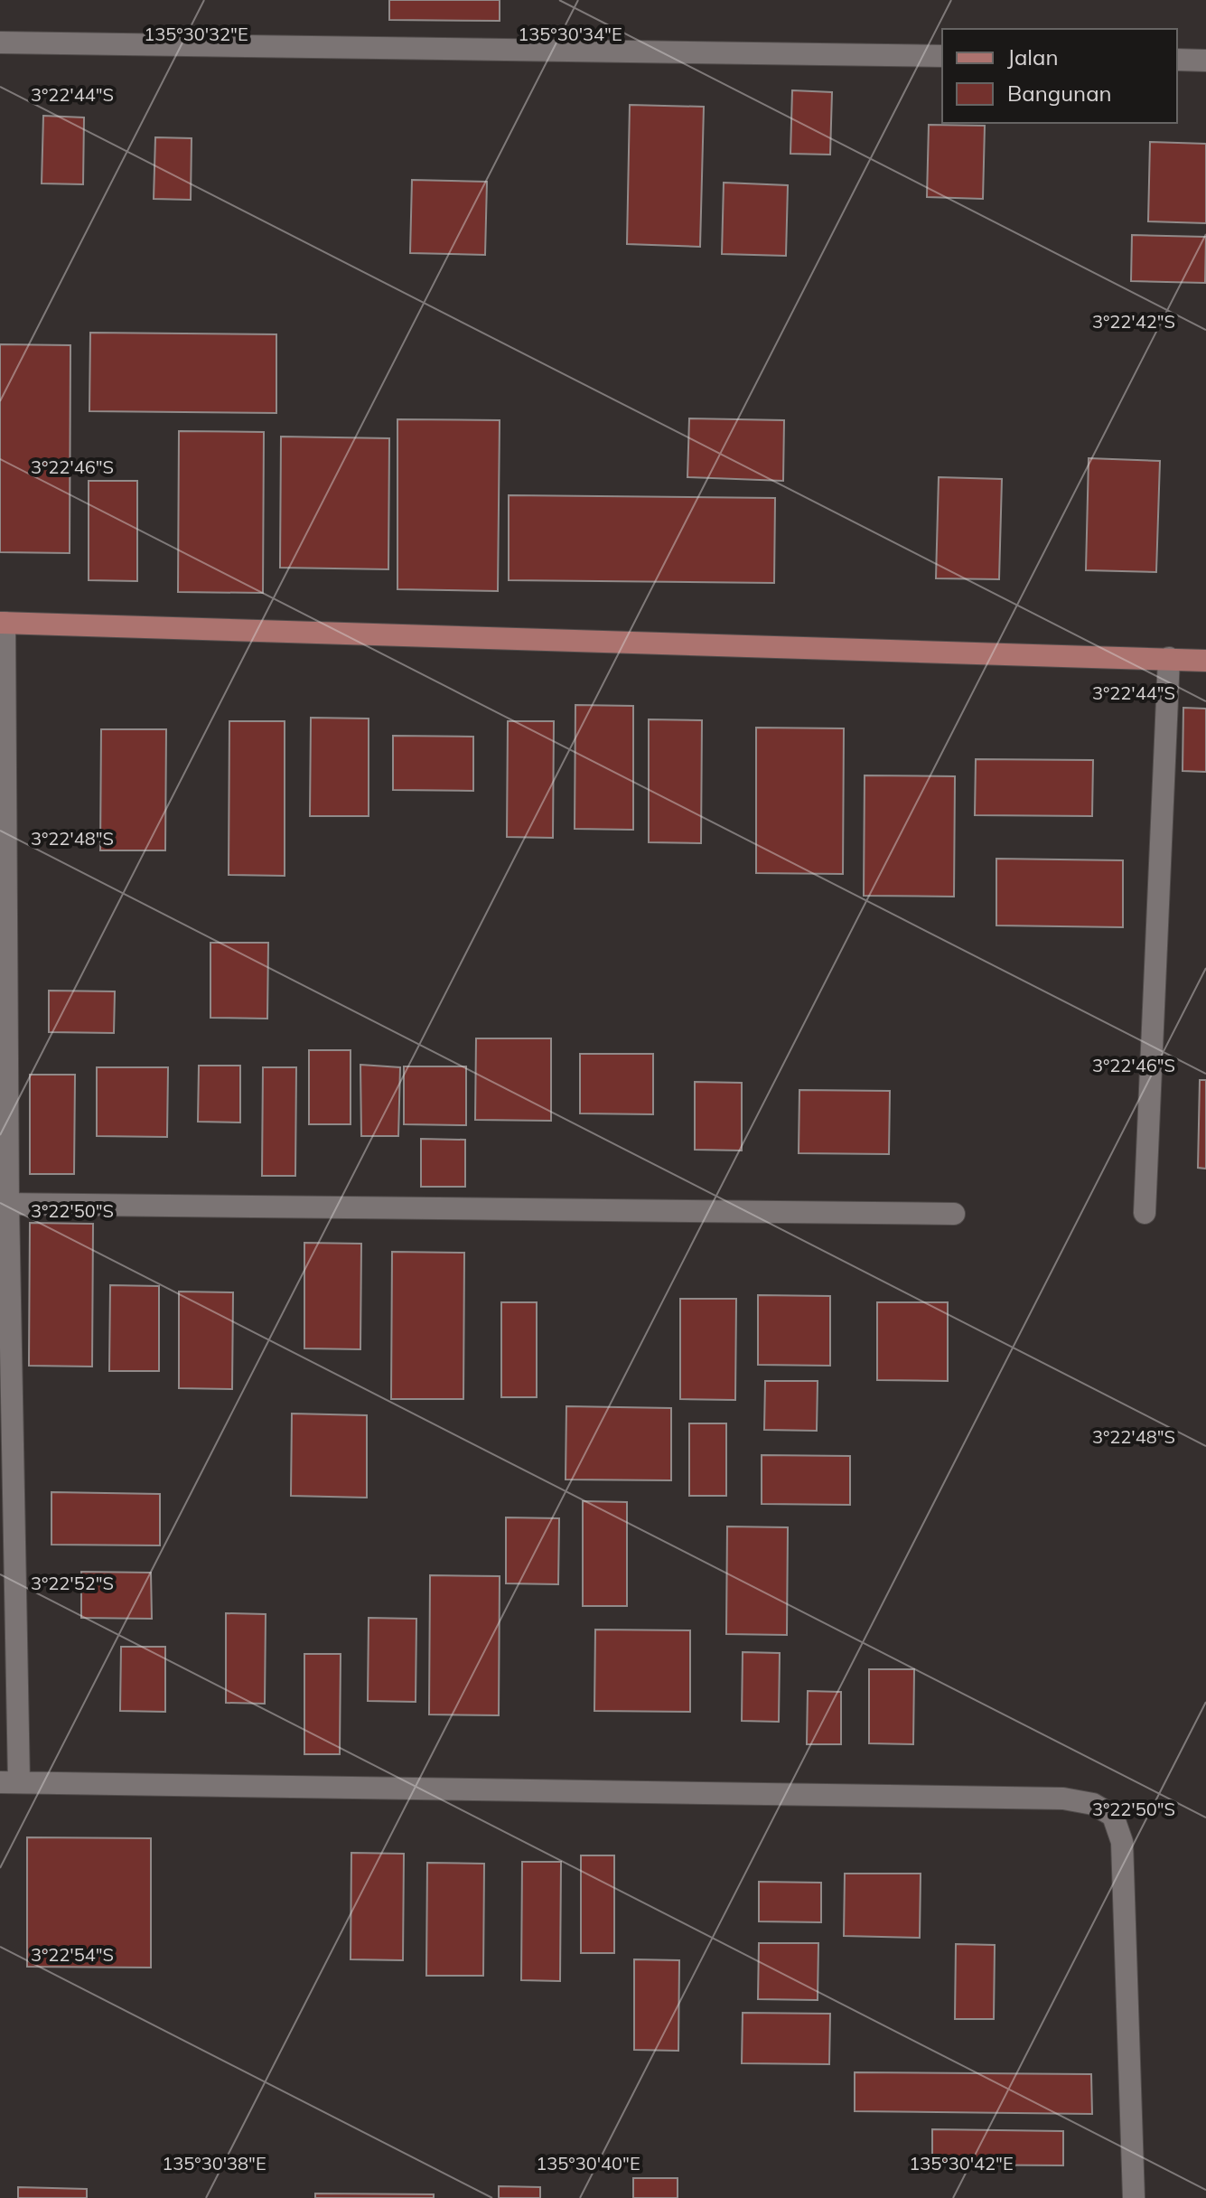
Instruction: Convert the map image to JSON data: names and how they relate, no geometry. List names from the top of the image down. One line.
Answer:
{"legend":["Jalan","Bangunan"],"coordinates":["135°30'32\"E","135°30'34\"E","3°22'44\"S","3°22'42\"S","3°22'46\"S","3°22'48\"S","3°22'50\"S","3°22'52\"S","3°22'54\"S","135°30'38\"E","135°30'40\"E","135°30'42\"E"]}
